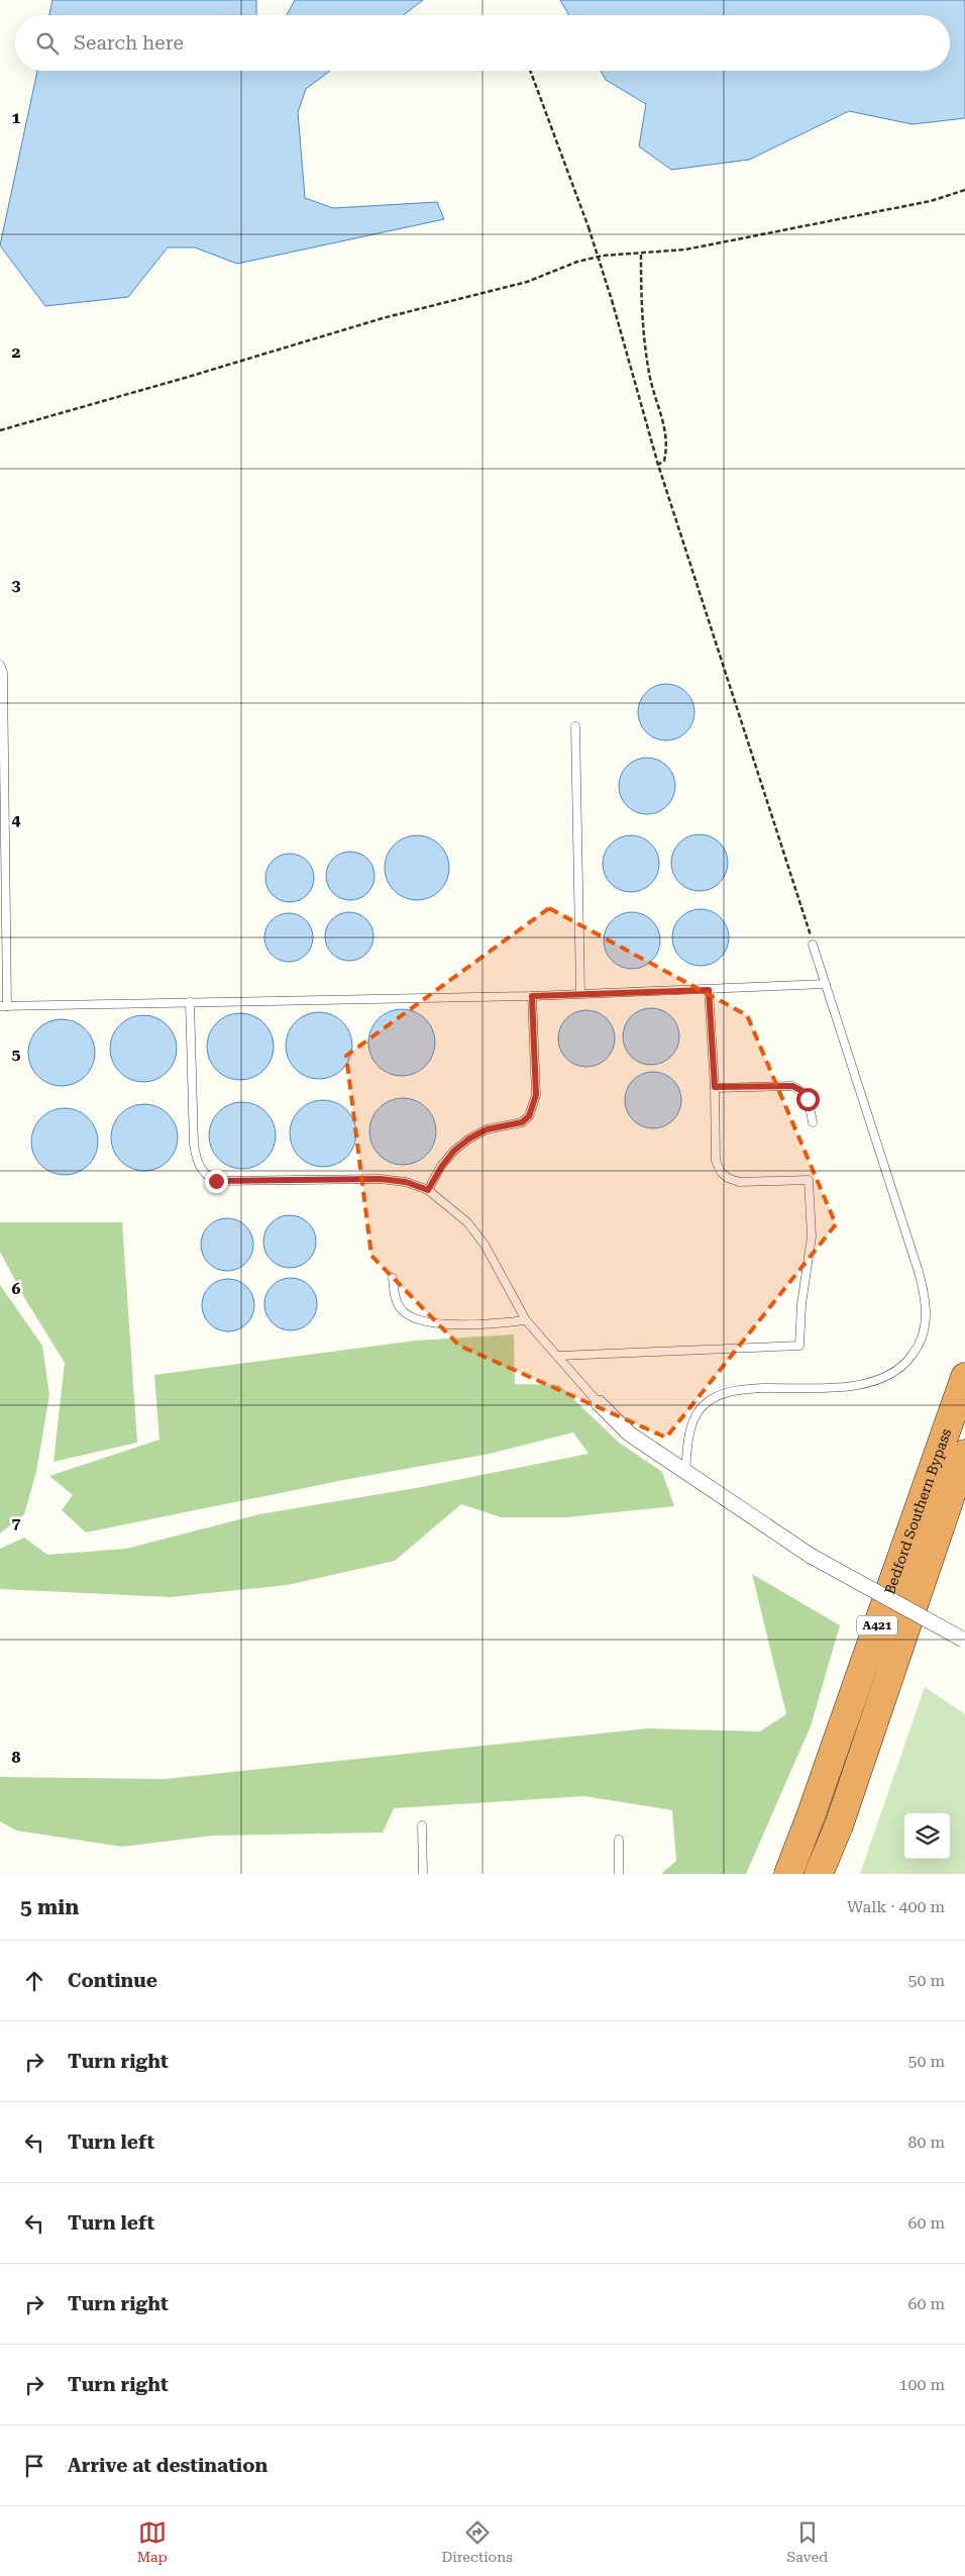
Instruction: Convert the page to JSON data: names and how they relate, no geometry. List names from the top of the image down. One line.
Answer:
{"streets":{"highway":["Bedford Southern Bypass","A421"]},"page":{"search":"Search here","heading":["5 min","Walk · 400 m"],"list":[["Continue","50 m"],["Turn right","50 m"],["Turn left","80 m"],["Turn left","60 m"],["Turn right","60 m"],["Turn right","100 m"],"Arrive at destination"],"nav":["Map","Directions","Saved"]},"grid":{"rows":["1","2","3","4","5","6","7","8"]}}
